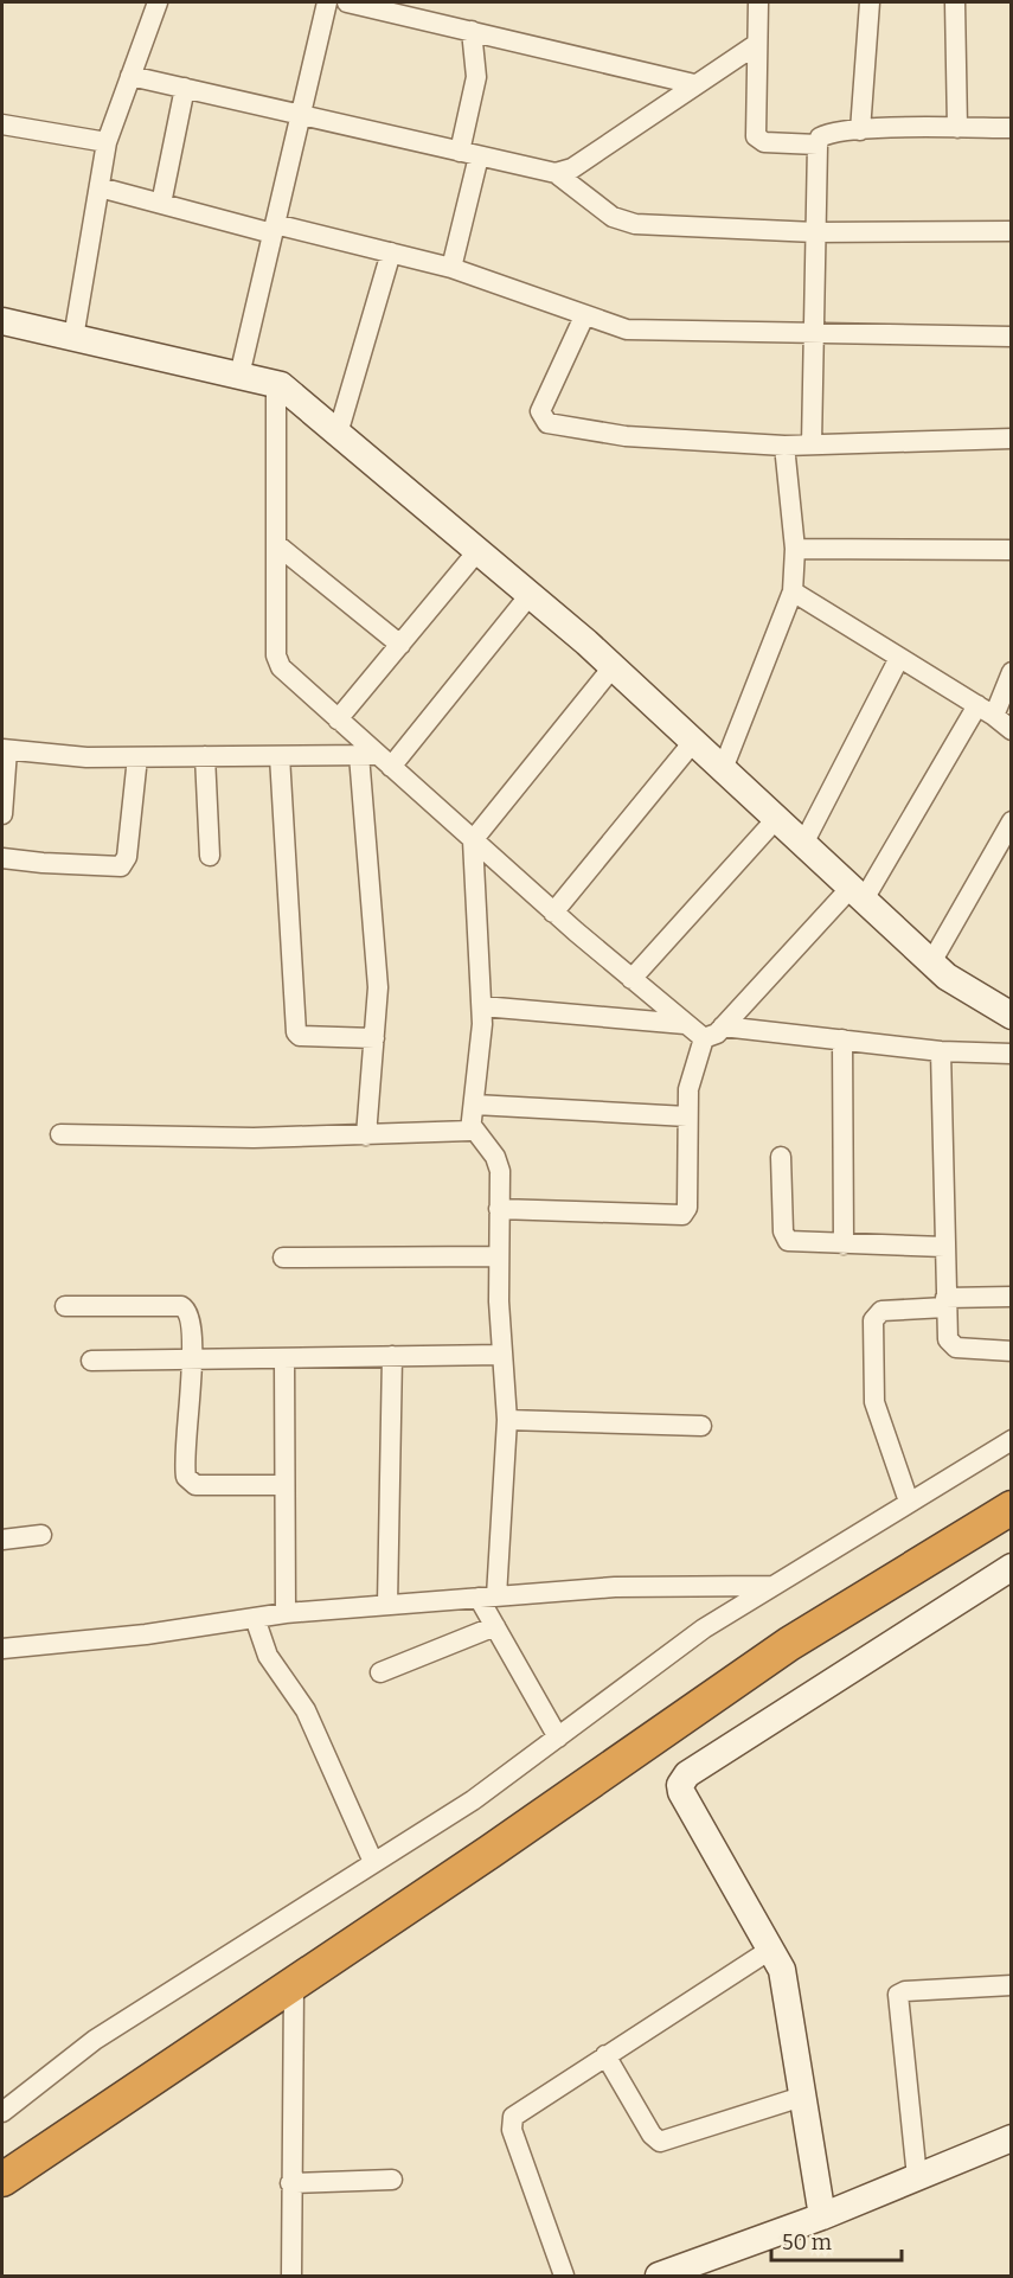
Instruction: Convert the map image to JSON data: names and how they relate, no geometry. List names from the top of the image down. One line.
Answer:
{"scale_bar":"50 m"}
